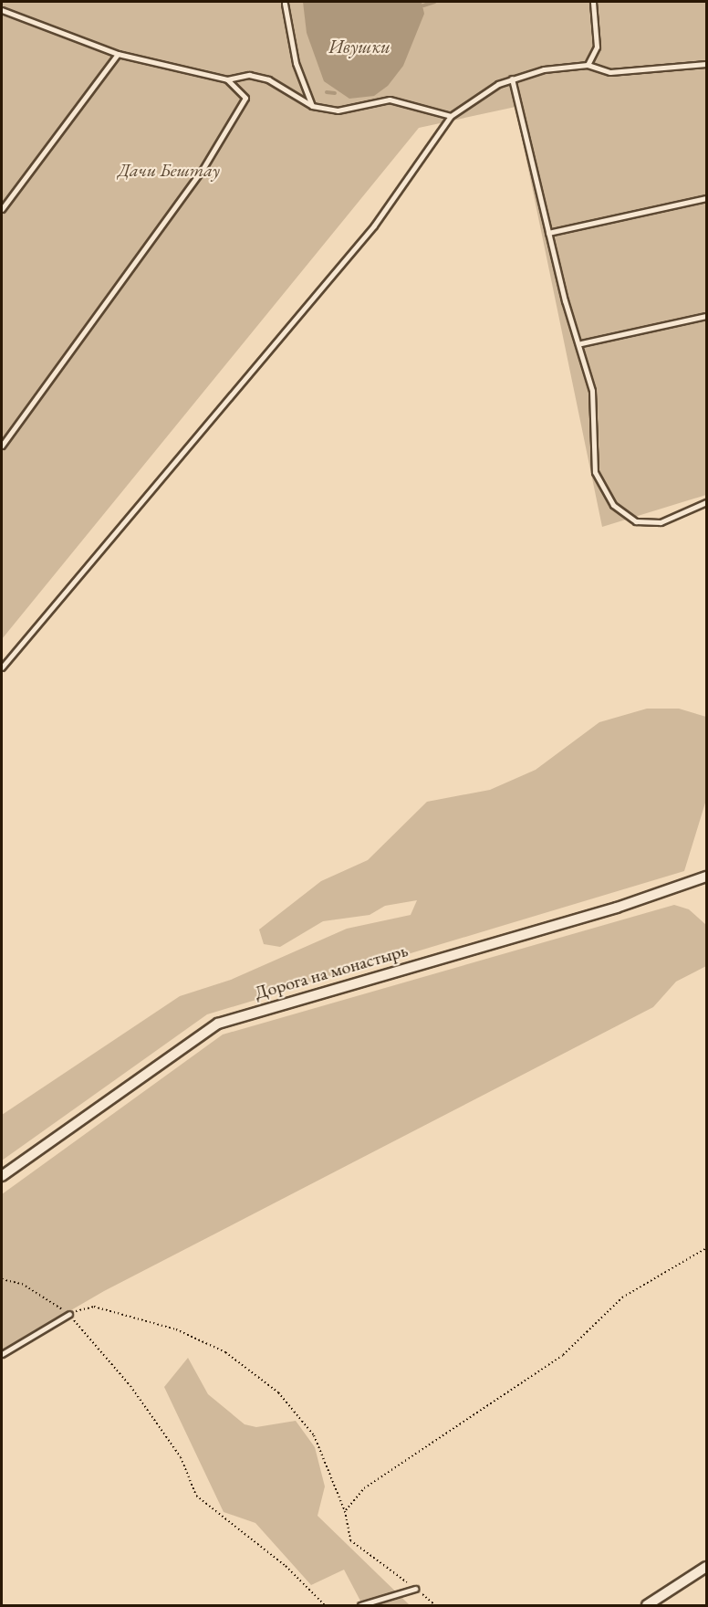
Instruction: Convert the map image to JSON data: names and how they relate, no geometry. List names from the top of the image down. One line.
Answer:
{"streets":{"street":["Дорога на монастырь"]},"water":["Ивушки"],"parks":["Дачи Бештау"]}
